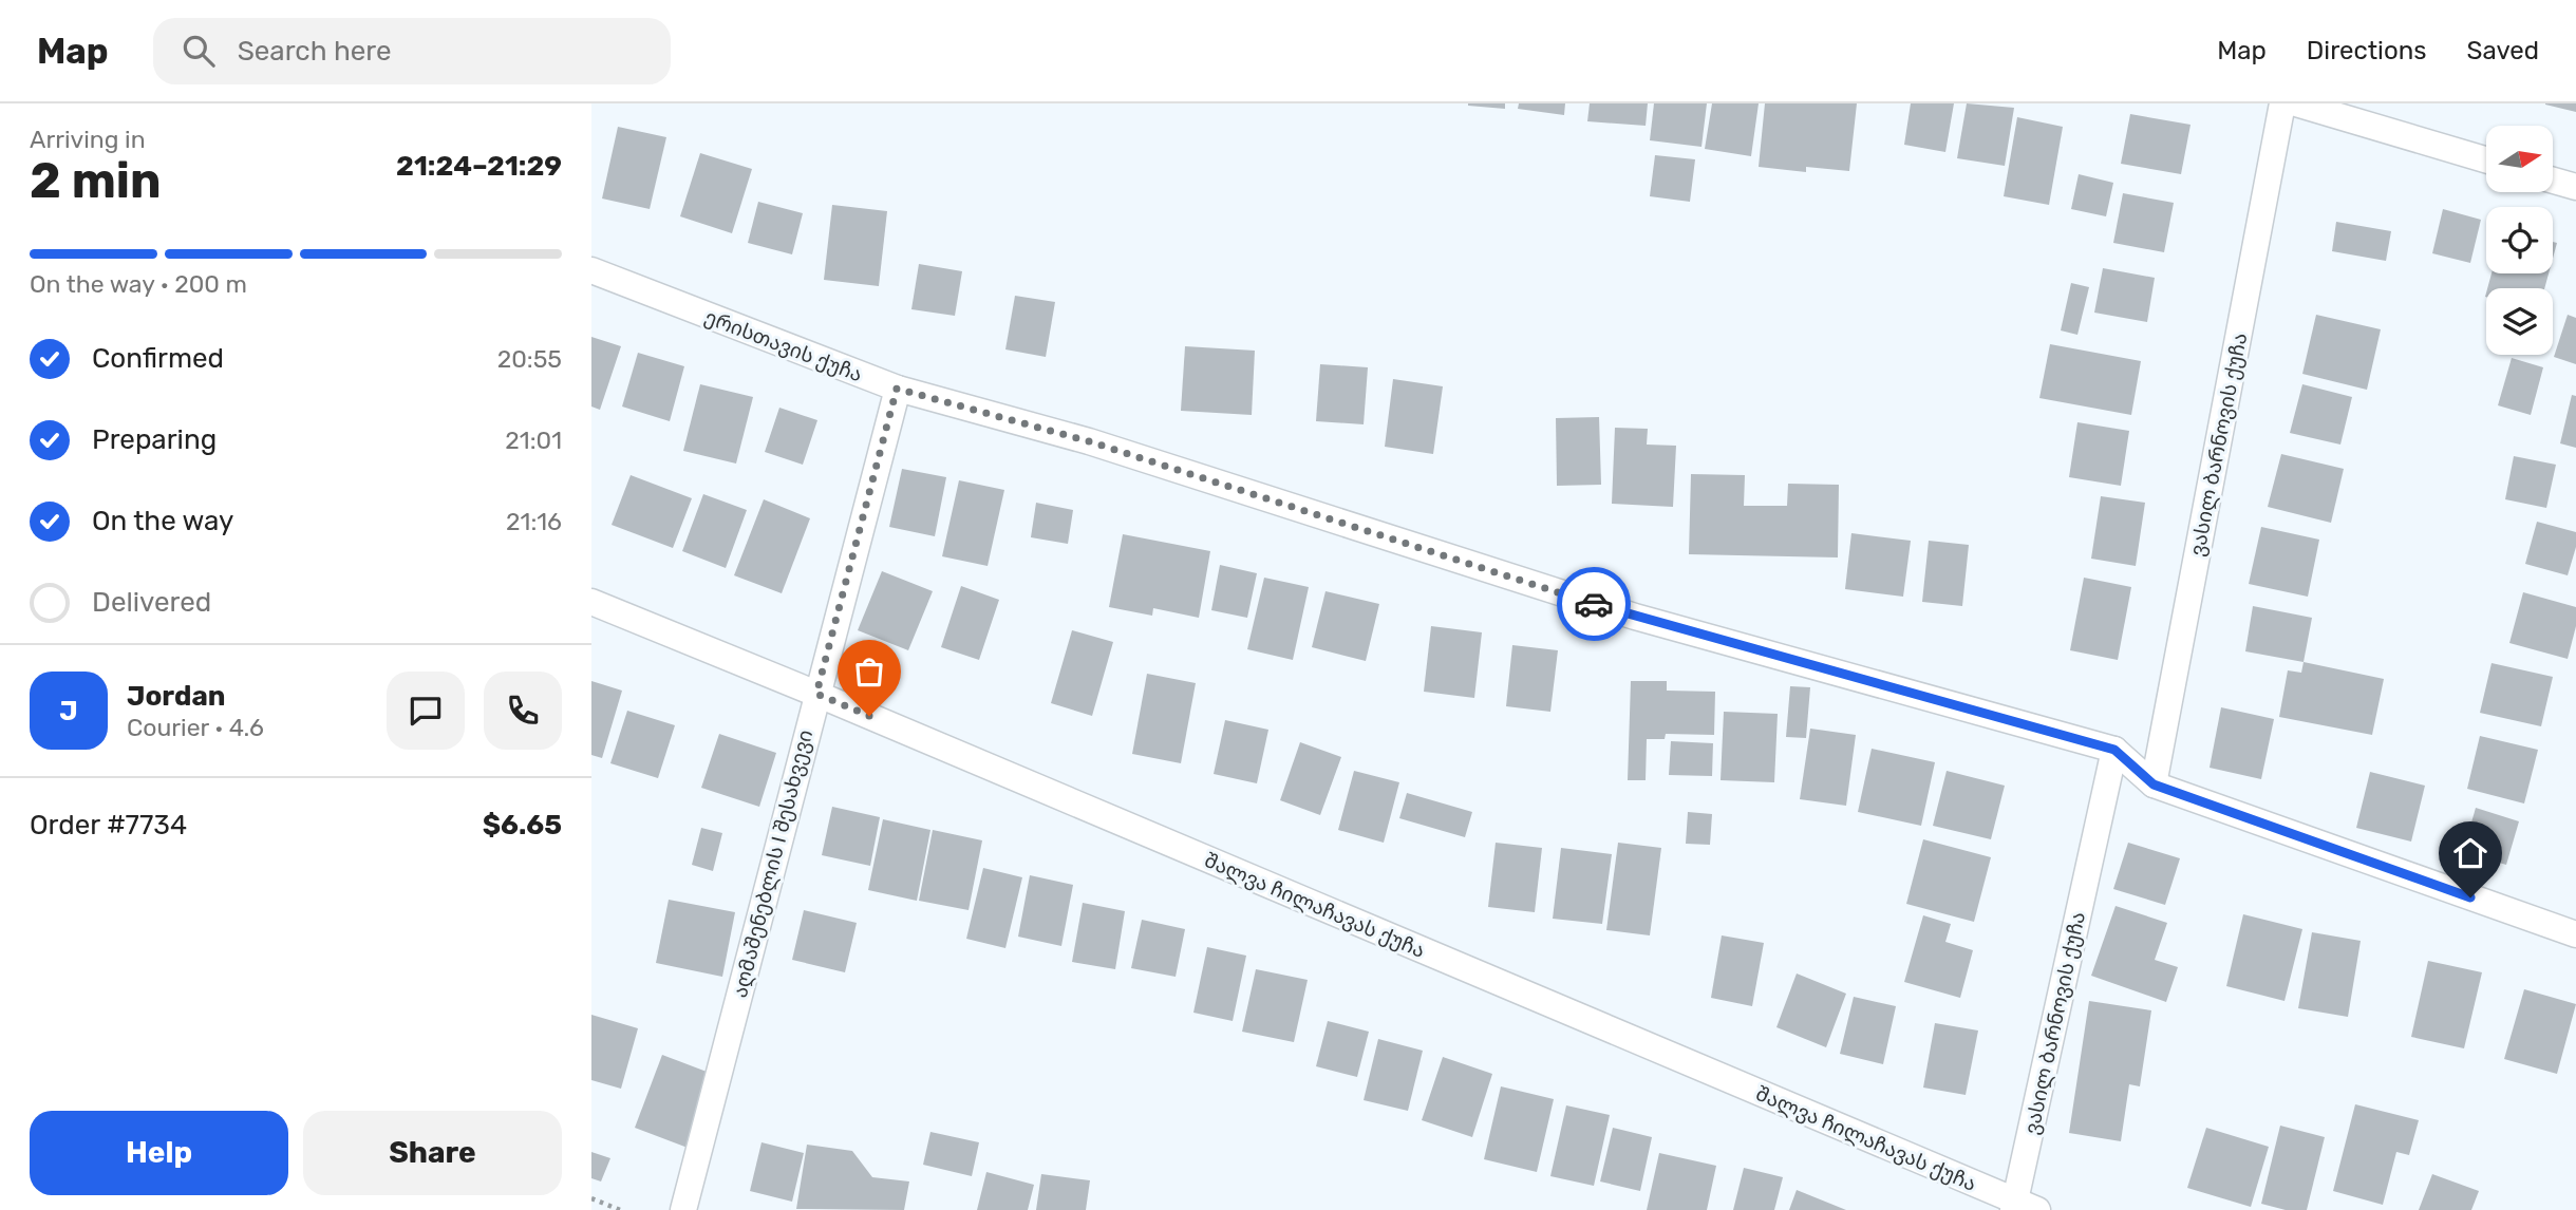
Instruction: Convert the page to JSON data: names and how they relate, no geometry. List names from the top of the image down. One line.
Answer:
{"streets":{"street":["ერისთავის ქუჩა","ვასილ ბარნოვის ქუჩა","აღმაშენებლის I შესახვევი","შალვა ჩილაჩავას ქუჩა"]},"crossings":[["ერისთავის ქუჩა","ვასილ ბარნოვის ქუჩა"],["ერისთავის ქუჩა","აღმაშენებლის I შესახვევი"],["ვასილ ბარნოვის ქუჩა","შალვა ჩილაჩავას ქუჩა"],["აღმაშენებლის I შესახვევი","შალვა ჩილაჩავას ქუჩა"]],"north":"right","page":{"header":"Map","search":"Search here","nav":["Map","Directions","Saved"],"heading":["2 min","Arriving in","21:24–21:29"],"panel":["Jordan","Courier · 4.6","Order #7734","$6.65"],"bar":"On the way · 200 m","list":[["Confirmed","20:55"],["Preparing","21:01"],["On the way","21:16"],"Delivered"],"round":"J","buttons":["Help","Share"]}}
